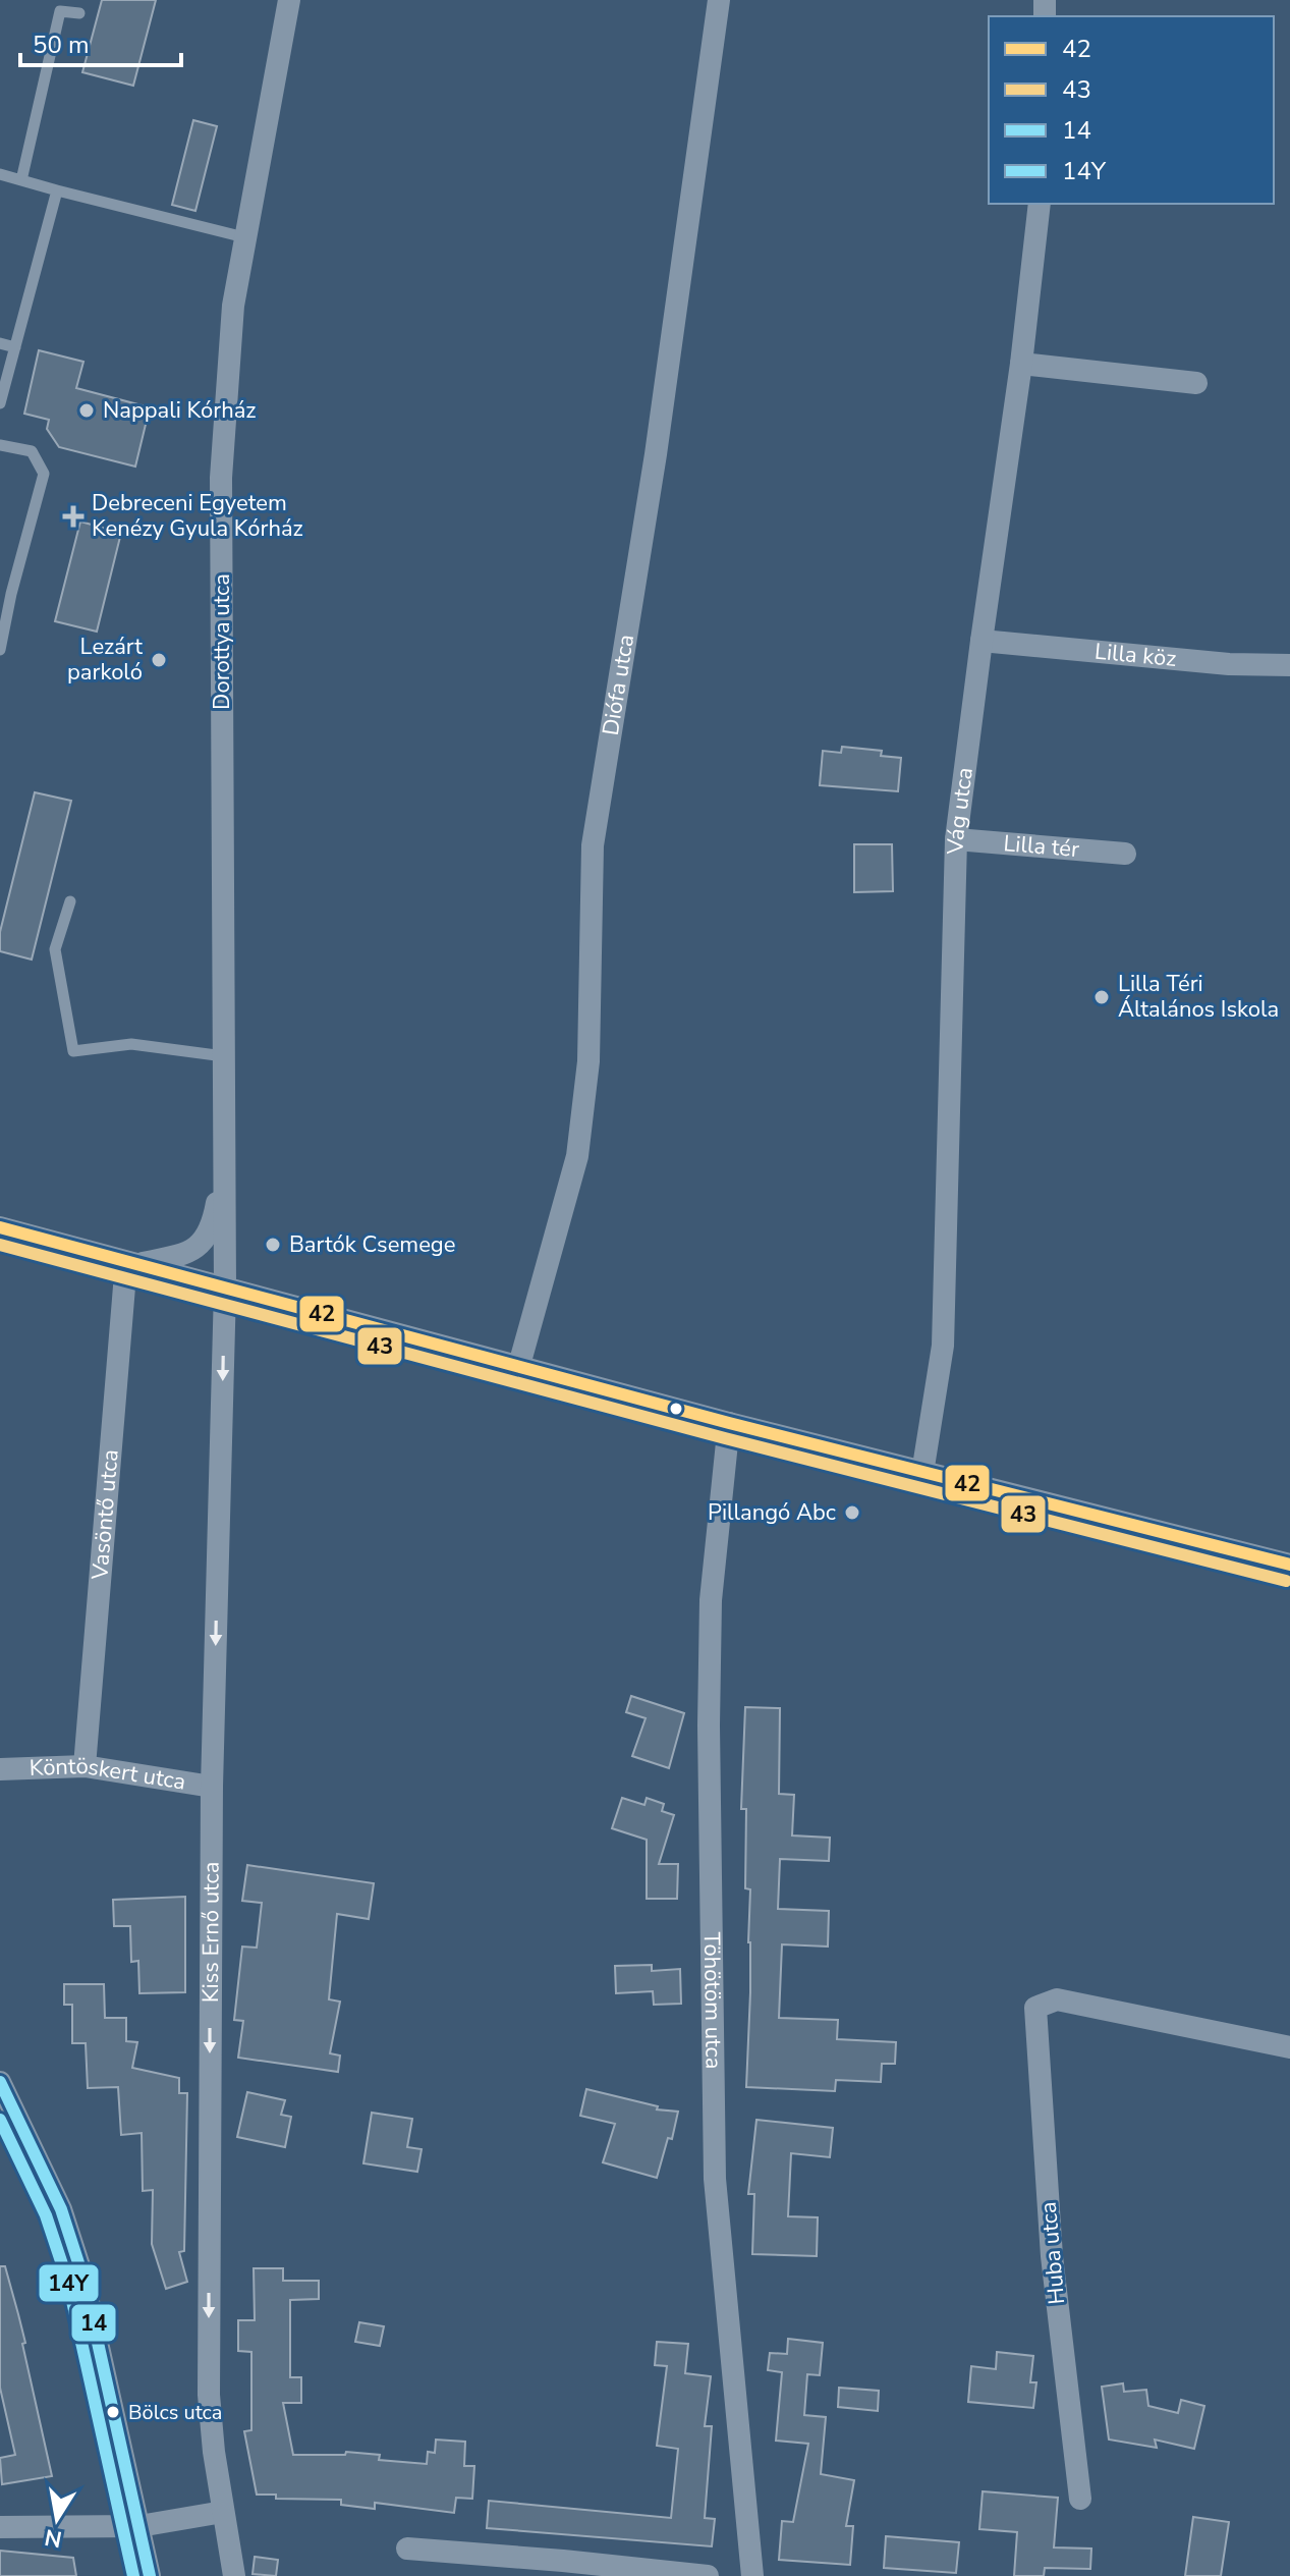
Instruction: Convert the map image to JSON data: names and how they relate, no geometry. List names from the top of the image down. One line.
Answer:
{"streets":{"street":["Dorottya utca","Lilla köz","Diófa utca","Vág utca","Lilla tér","Vasöntő utca","Köntöskert utca","Kiss Ernő utca","Töhötöm utca","Huba utca"]},"crossings":[["Dorottya utca","Kiss Ernő utca"],["Lilla köz","Vág utca"],["Vág utca","Lilla tér"],["Vasöntő utca","Köntöskert utca"],["Köntöskert utca","Kiss Ernő utca"]],"places":{"other":["Nappali Kórház","Lezárt parkoló","Lilla Téri Általános Iskola","Bartók Csemege","Pillangó Abc","Bölcs utca"],"health":["Debreceni Egyetem Kenézy Gyula Kórház"]},"lines":["transit line 42","transit line 43","transit line 14","transit line 14Y"],"legend":["42","43","14","14Y"],"scale_bar":"50 m","north":"bottom"}
